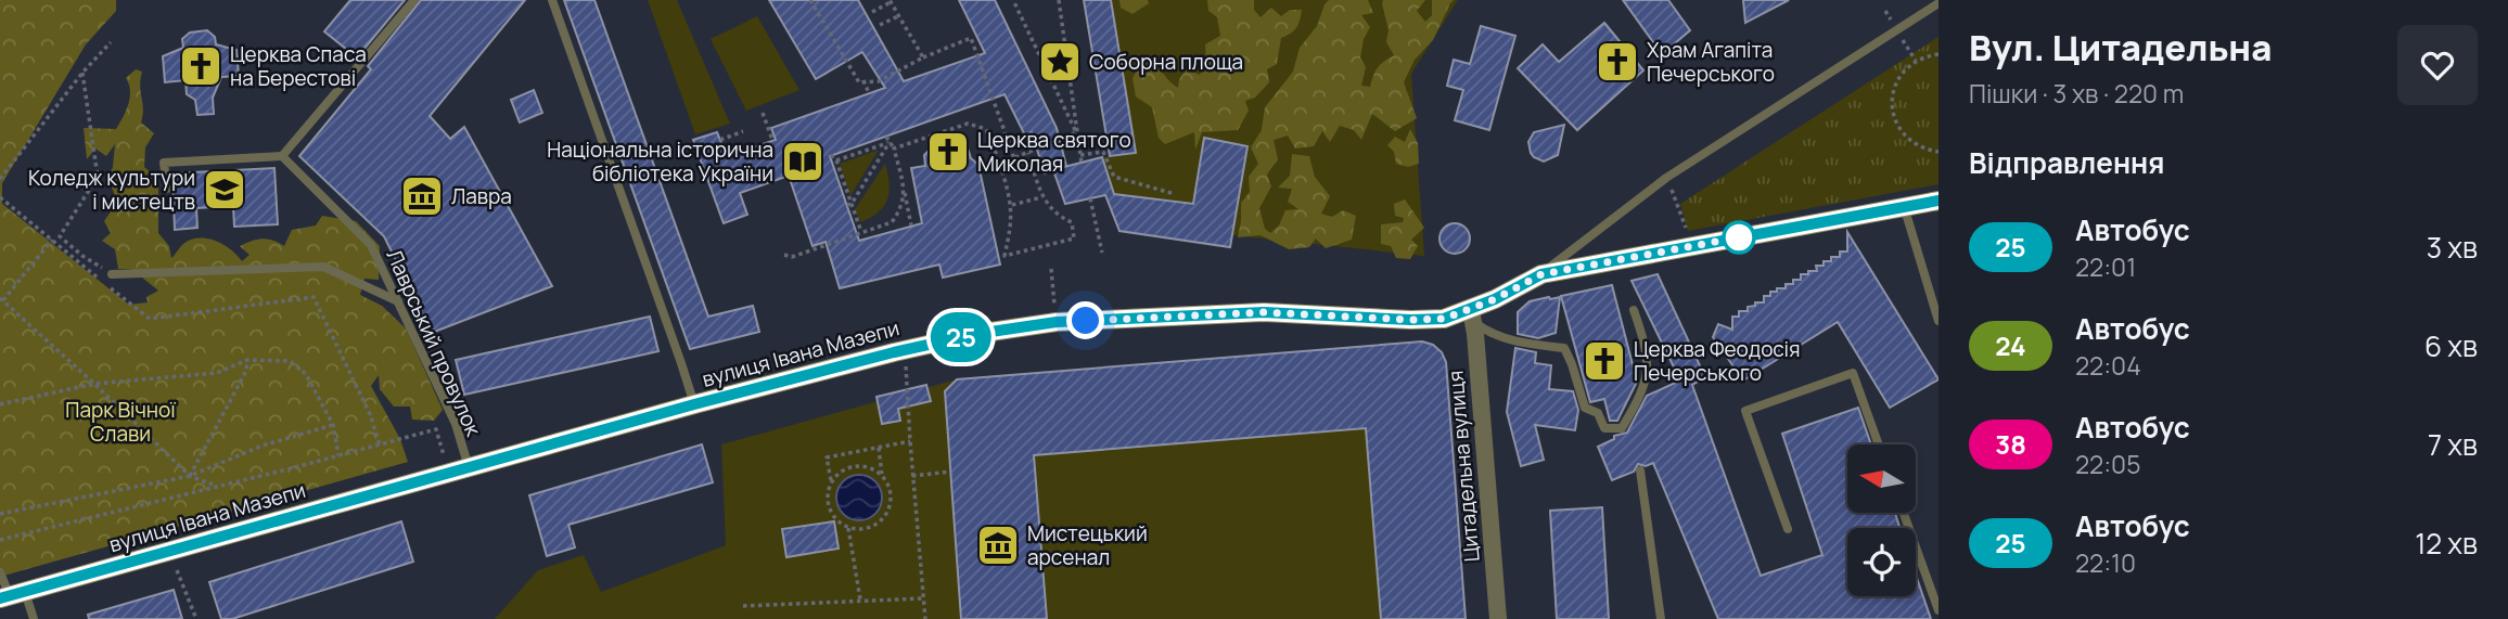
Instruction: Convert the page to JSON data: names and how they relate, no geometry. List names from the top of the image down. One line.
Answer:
{"streets":{"main road":["вулиця Івана Мазепи"],"street":["Цитадельна вулиця"],"lane":["Лаврський провулок"]},"crossings":[["Лаврський провулок","вулиця Івана Мазепи"],["вулиця Івана Мазепи","Цитадельна вулиця"]],"parks":["Парк Вічної Слави"],"places":{"place":["Соборна площа"],"church":["Храм Агапіта Печерського","Церква Спаса на Берестові","Церква святого Миколая","Церква Феодосія Печерського"],"library":["Національна історична бібліотека України"],"school or university":["Коледж культури і мистецтв"],"museum":["Лавра","Мистецький арсенал"]},"lines":["bus line 25"],"north":"left","page":{"on_map":"25","heading":[["Вул. Цитадельна","Пішки · 3 хв · 220 m"],"Відправлення"],"list":[{"mark":"25","name":"Автобус","note":"22:01","value":"3 хв"},{"mark":"24","name":"Автобус","note":"22:04","value":"6 хв"},{"mark":"38","name":"Автобус","note":"22:05","value":"7 хв"},{"mark":"25","name":"Автобус","note":"22:10","value":"12 хв"}]}}
